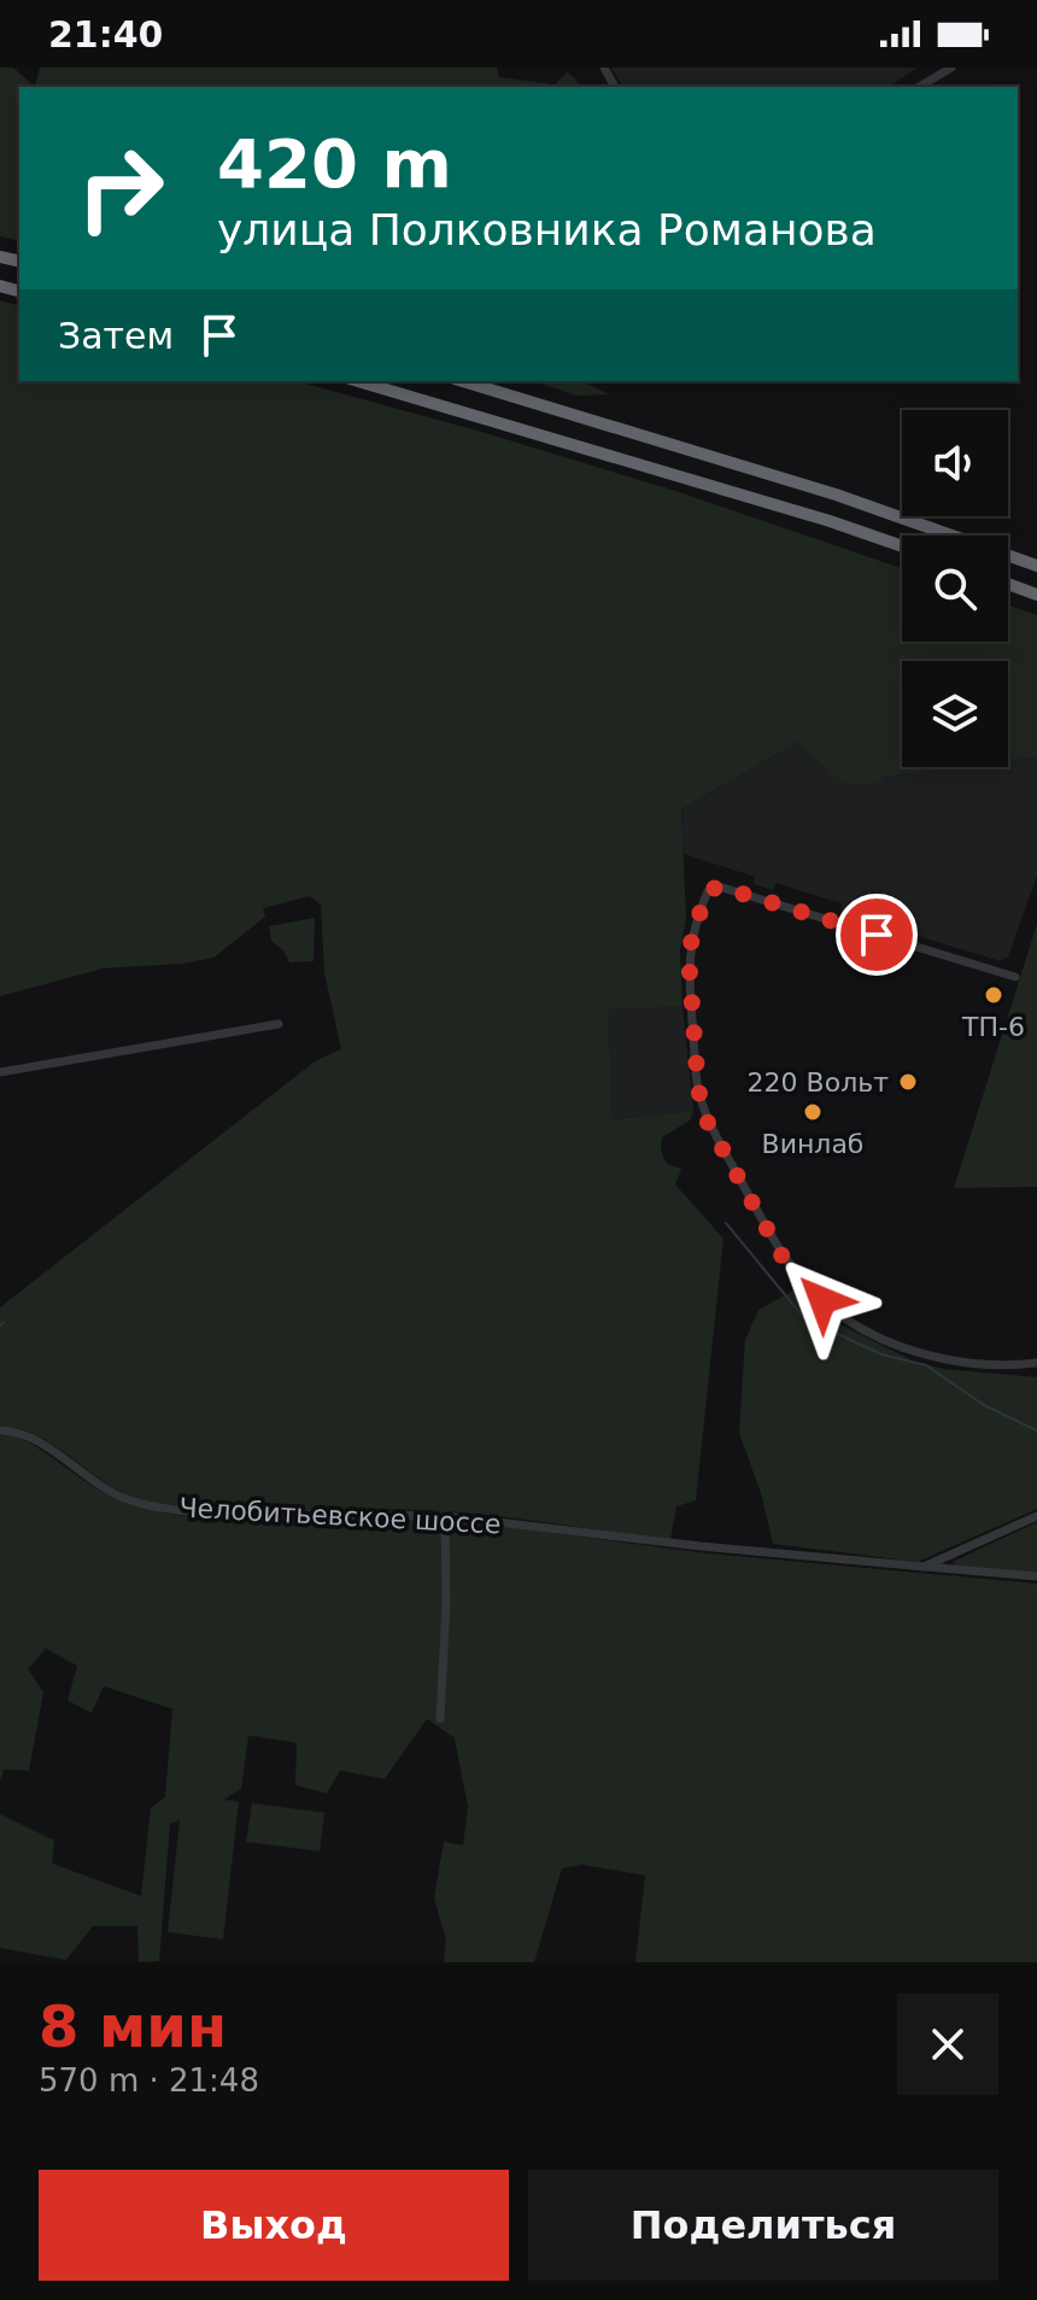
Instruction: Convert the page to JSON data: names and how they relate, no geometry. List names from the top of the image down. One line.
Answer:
{"streets":{"street":["Челобитьевское шоссе"]},"places":["ТП-6","220 Вольт","Винлаб"],"page":{"status":"21:40","turn":["420 m","улица Полковника Романова"],"then":"Затем","heading":["8 мин","570 m · 21:48"],"buttons":["Выход","Поделиться"]}}
